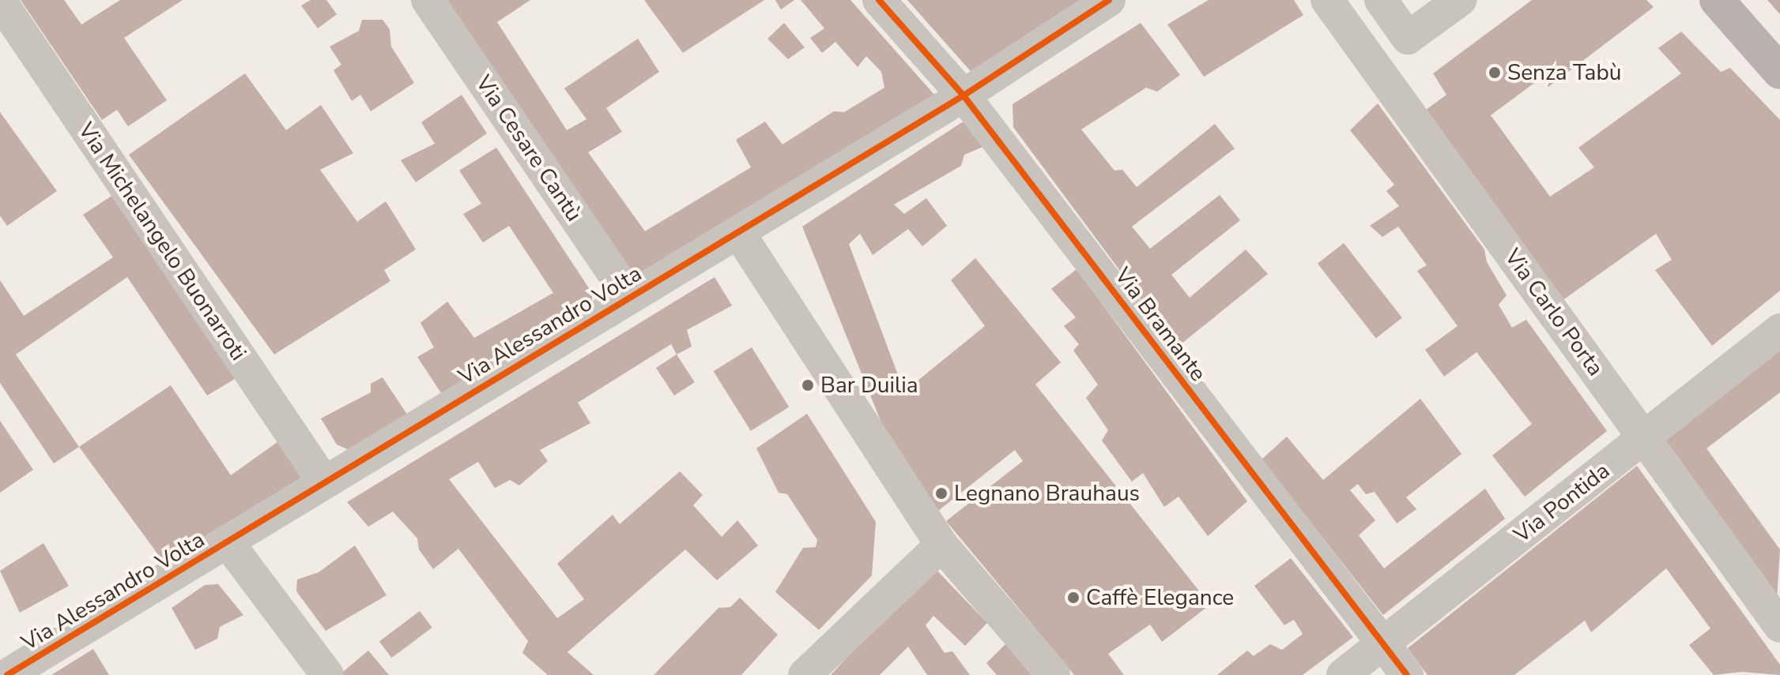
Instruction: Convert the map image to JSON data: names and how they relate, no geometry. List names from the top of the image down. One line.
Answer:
{"streets":{"street":["Via Cesare Cantù","Via Michelangelo Buonarroti","Via Carlo Porta","Via Bramante","Via Alessandro Volta","Via Pontida"]},"crossings":[["Via Cesare Cantù","Via Alessandro Volta"],["Via Michelangelo Buonarroti","Via Alessandro Volta"],["Via Carlo Porta","Via Pontida"],["Via Bramante","Via Alessandro Volta"],["Via Bramante","Via Pontida"]],"places":["Senza Tabù","Bar Duilia","Legnano Brauhaus","Caffè Elegance"]}
